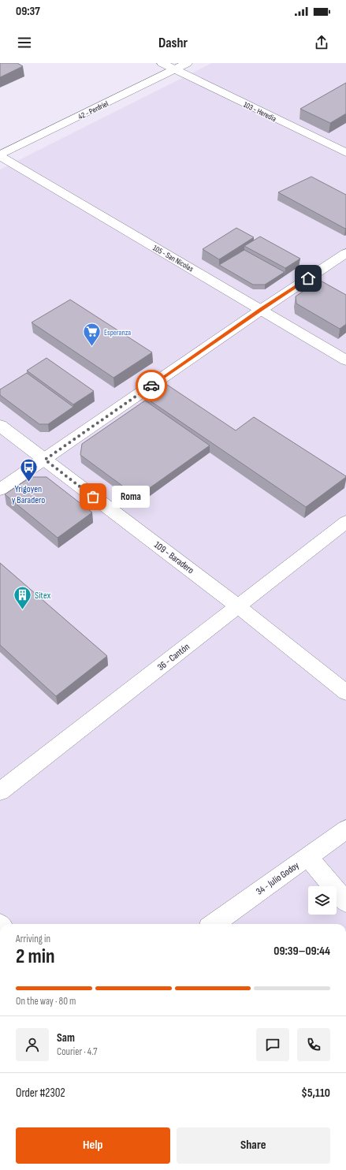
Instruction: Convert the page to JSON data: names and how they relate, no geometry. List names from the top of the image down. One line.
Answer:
{"streets":{"street":["42 - Perdriel","103 - Heredia","105 - San Nicolas","109 - Baradero","36 - Cantón","34 - Julio Godoy"]},"crossings":[["42 - Perdriel","103 - Heredia"],["42 - Perdriel","105 - San Nicolas"],["109 - Baradero","36 - Cantón"]],"places":{"supermarket":["Esperanza"],"bus stop":["Yrigoyen y Baradero"],"other":["Roma"],"building":["Sitex"]},"page":{"status":"09:37","header":"Dashr","bubble":"Roma","heading":["2 min","Arriving in","09:39–09:44"],"panel":["Sam","Courier · 4.7","Order #2302","$5,110"],"bar":"On the way · 80 m","buttons":["Help","Share"]}}
